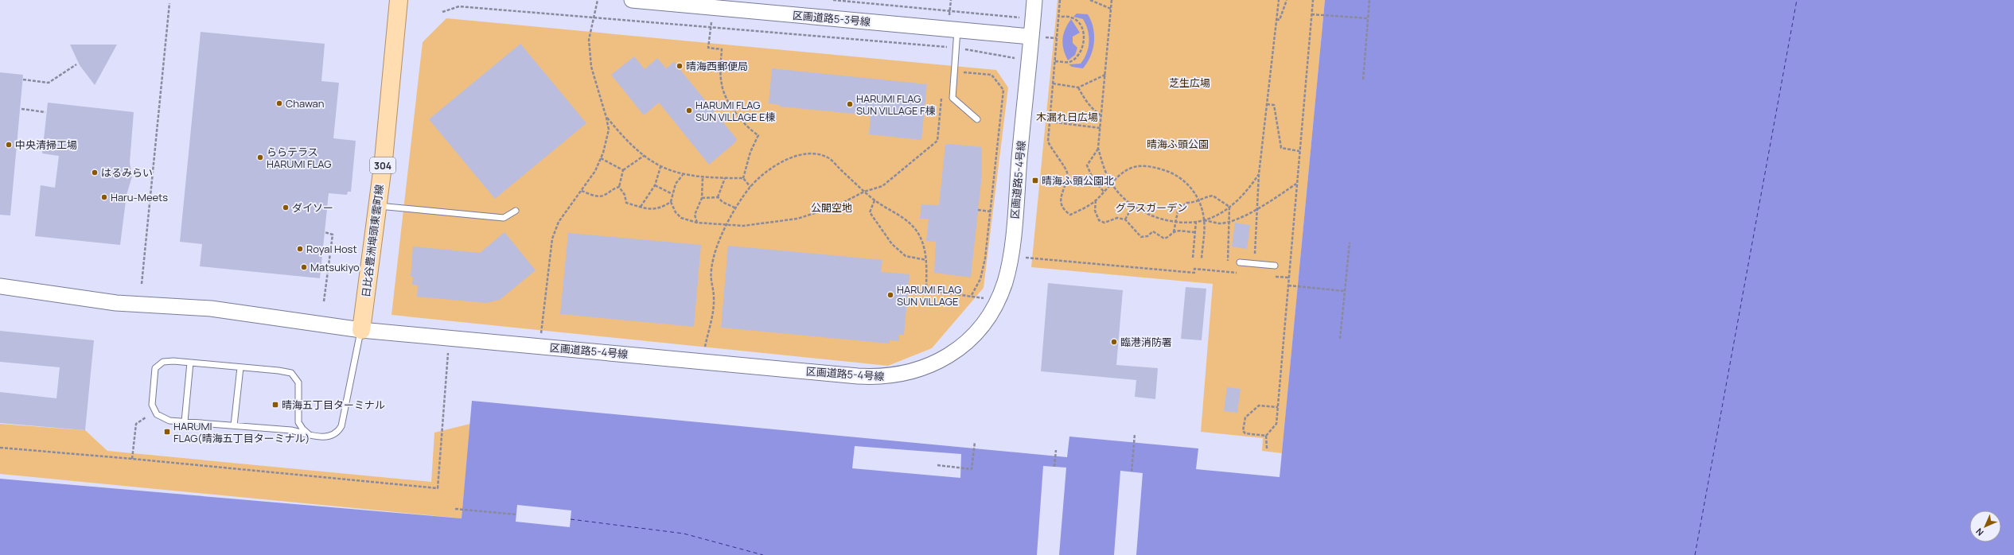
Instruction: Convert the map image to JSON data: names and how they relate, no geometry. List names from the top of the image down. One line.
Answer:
{"streets":{"main road":["304","日比谷豊洲埠頭東雲町線"],"street":["区画道路5-3号線","区画道路5-4号線"]},"crossings":[["区画道路5-3号線","区画道路5-4号線"],["区画道路5-4号線","日比谷豊洲埠頭東雲町線"]],"parks":["芝生広場","木漏れ日広場","晴海ふ頭公園","公開空地","グラスガーデン"],"places":{"other":["晴海西郵便局","Chawan","HARUMI FLAG SUN VILLAGE F棟","HARUMI FLAG SUN VILLAGE E棟","中央清掃工場","ららテラス HARUMI FLAG","はるみらい","Haru-Meets","ダイソー","Royal Host","Matsukiyo","HARUMI FLAG SUN VILLAGE","臨港消防署"],"transit":["晴海ふ頭公園北","晴海五丁目ターミナル","HARUMI FLAG(晴海五丁目ターミナル)"]},"north":"bottom left"}
